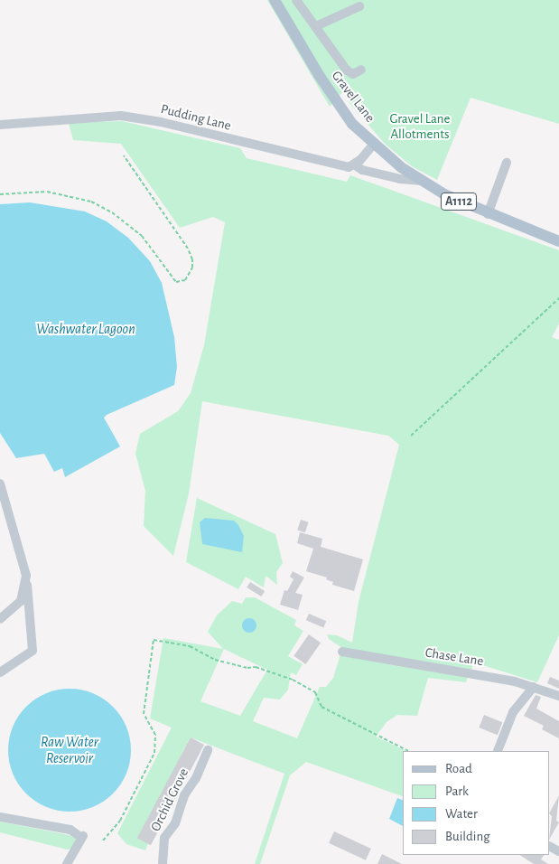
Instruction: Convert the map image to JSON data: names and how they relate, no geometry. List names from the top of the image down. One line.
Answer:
{"streets":{"main road":["Gravel Lane","A1112"],"street":["Pudding Lane","Chase Lane","Orchid Grove"]},"crossings":[["Gravel Lane","Pudding Lane"]],"water":["Washwater Lagoon","Raw Water Reservoir"],"parks":["Gravel Lane Allotments"],"legend":["Road","Park","Water","Building"]}
